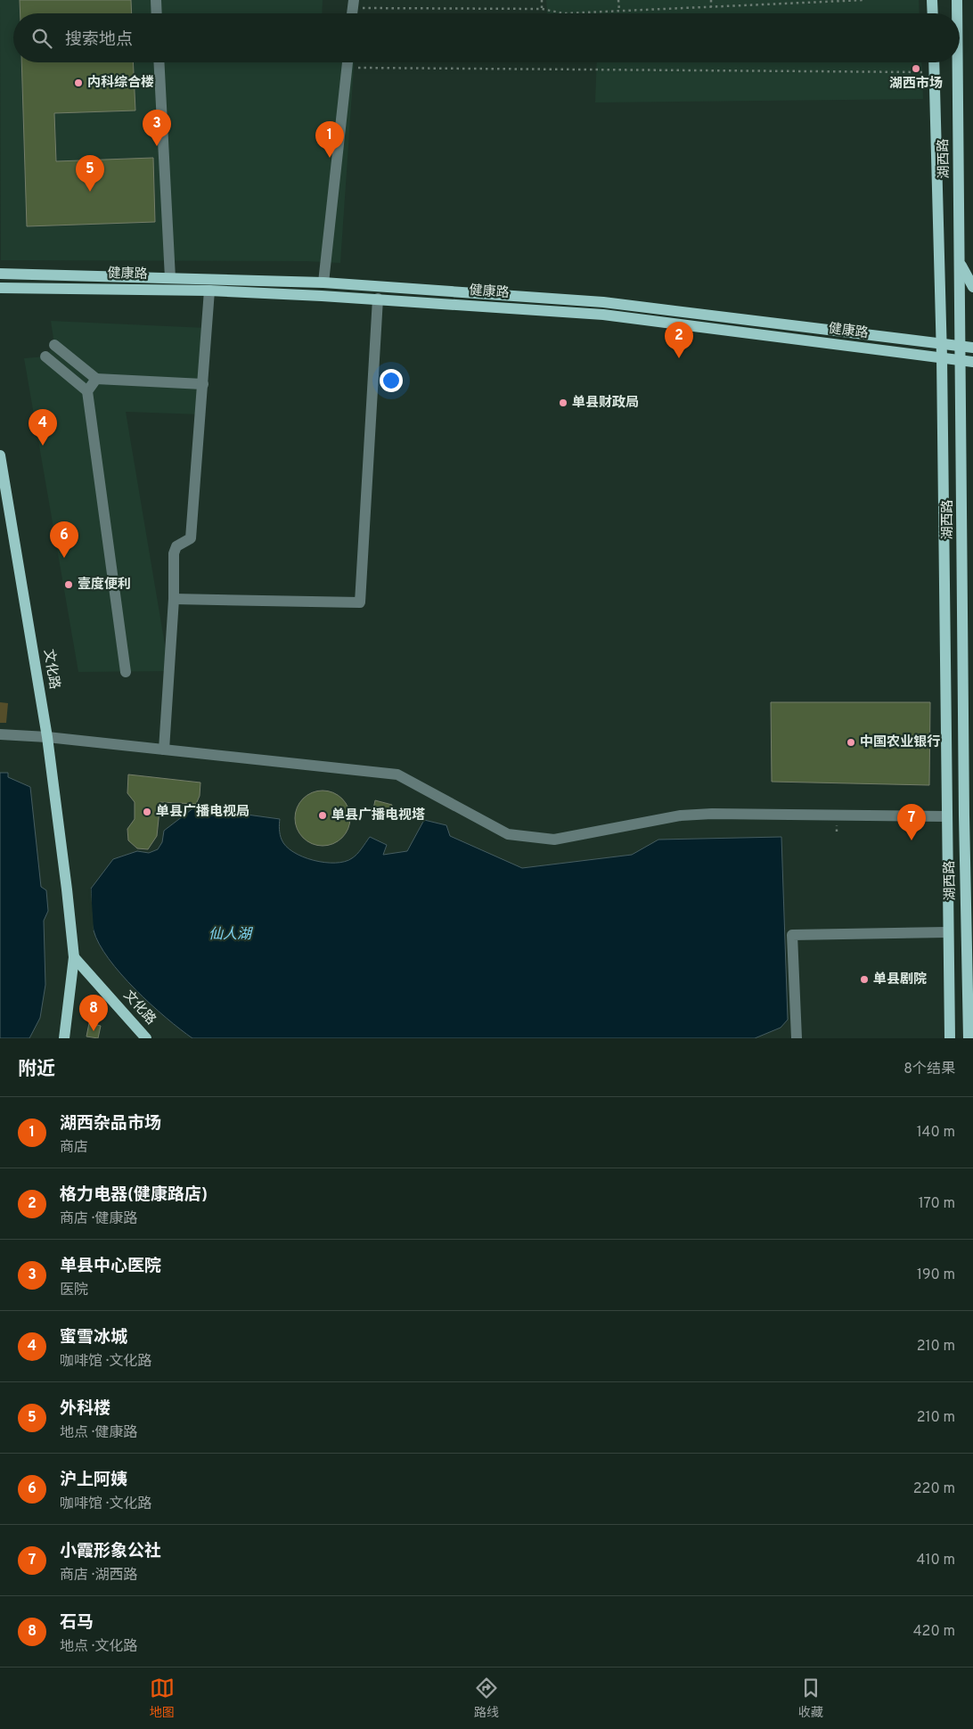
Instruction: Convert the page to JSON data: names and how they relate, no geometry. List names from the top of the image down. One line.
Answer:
{"streets":{"main road":["湖西路","健康路","文化路"]},"crossings":[["湖西路","健康路"]],"water":["仙人湖"],"places":["湖西市场","内科综合楼","单县财政局","壹度便利","中国农业银行","单县广播电视局","单县广播电视塔","单县剧院"],"page":{"search":"搜索地点","pins":["3","1","5","2","4","6","7","8"],"heading":["附近","8个结果"],"list":[{"mark":"1","name":"湖西杂品市场","note":"商店","value":"140 m"},{"mark":"2","name":"格力电器(健康路店)","note":"商店 · 健康路","value":"170 m"},{"mark":"3","name":"单县中心医院","note":"医院","value":"190 m"},{"mark":"4","name":"蜜雪冰城","note":"咖啡馆 · 文化路","value":"210 m"},{"mark":"5","name":"外科楼","note":"地点 · 健康路","value":"210 m"},{"mark":"6","name":"沪上阿姨","note":"咖啡馆 · 文化路","value":"220 m"},{"mark":"7","name":"小霞形象公社","note":"商店 · 湖西路","value":"410 m"},{"mark":"8","name":"石马","note":"地点 · 文化路","value":"420 m"}],"nav":["地图","路线","收藏"]}}
